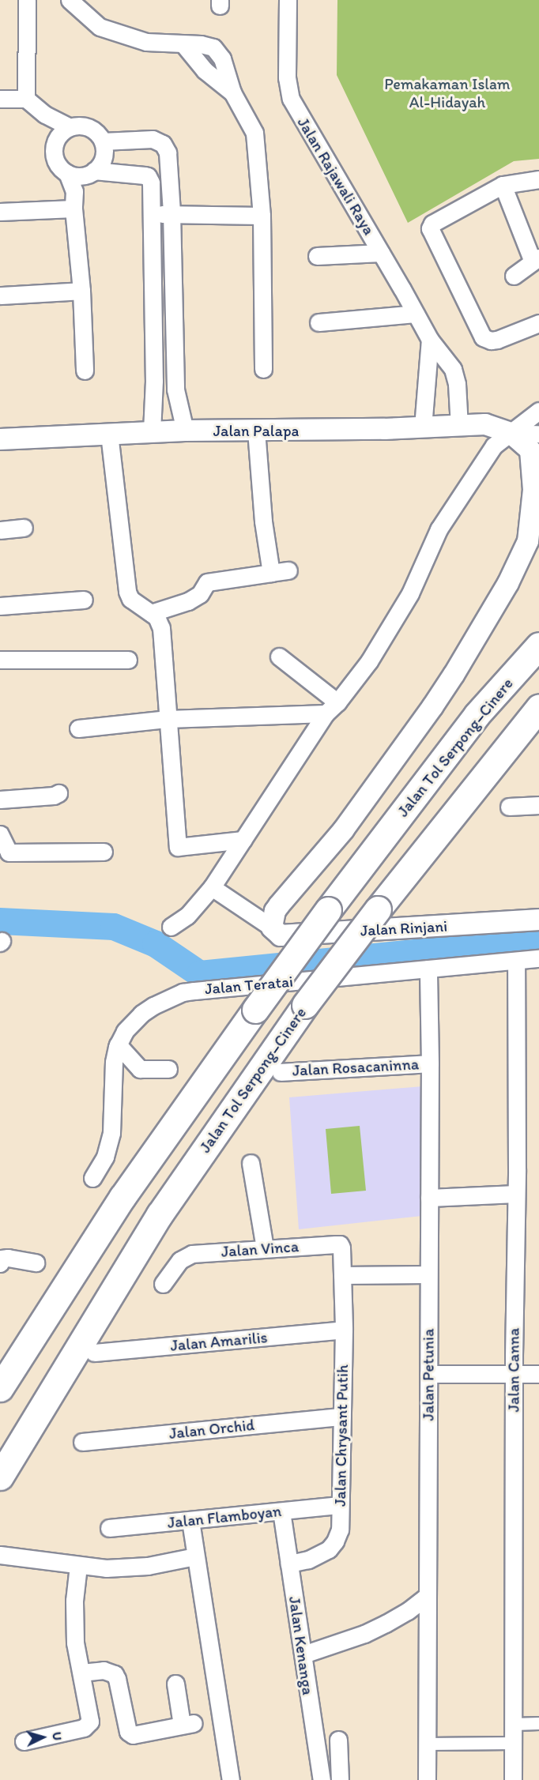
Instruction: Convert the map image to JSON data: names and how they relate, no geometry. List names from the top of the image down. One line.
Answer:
{"streets":{"highway":["Jalan Tol Serpong–Cinere"],"street":["Jalan Rajawali Raya","Jalan Palapa","Jalan Rinjani","Jalan Teratai","Jalan Rosacaninna","Jalan Vinca","Jalan Amarilis","Jalan Canna","Jalan Petunia","Jalan Orchid","Jalan Chrysant Putih","Jalan Flamboyan","Jalan Kenanga"]},"crossings":[["Jalan Rajawali Raya","Jalan Palapa"],["Jalan Teratai","Jalan Canna"],["Jalan Teratai","Jalan Petunia"],["Jalan Rosacaninna","Jalan Petunia"],["Jalan Vinca","Jalan Chrysant Putih"],["Jalan Amarilis","Jalan Chrysant Putih"],["Jalan Orchid","Jalan Chrysant Putih"],["Jalan Chrysant Putih","Jalan Flamboyan"],["Jalan Chrysant Putih","Jalan Kenanga"],["Jalan Flamboyan","Jalan Kenanga"]],"parks":["Pemakaman Islam Al-Hidayah"],"north":"right"}
